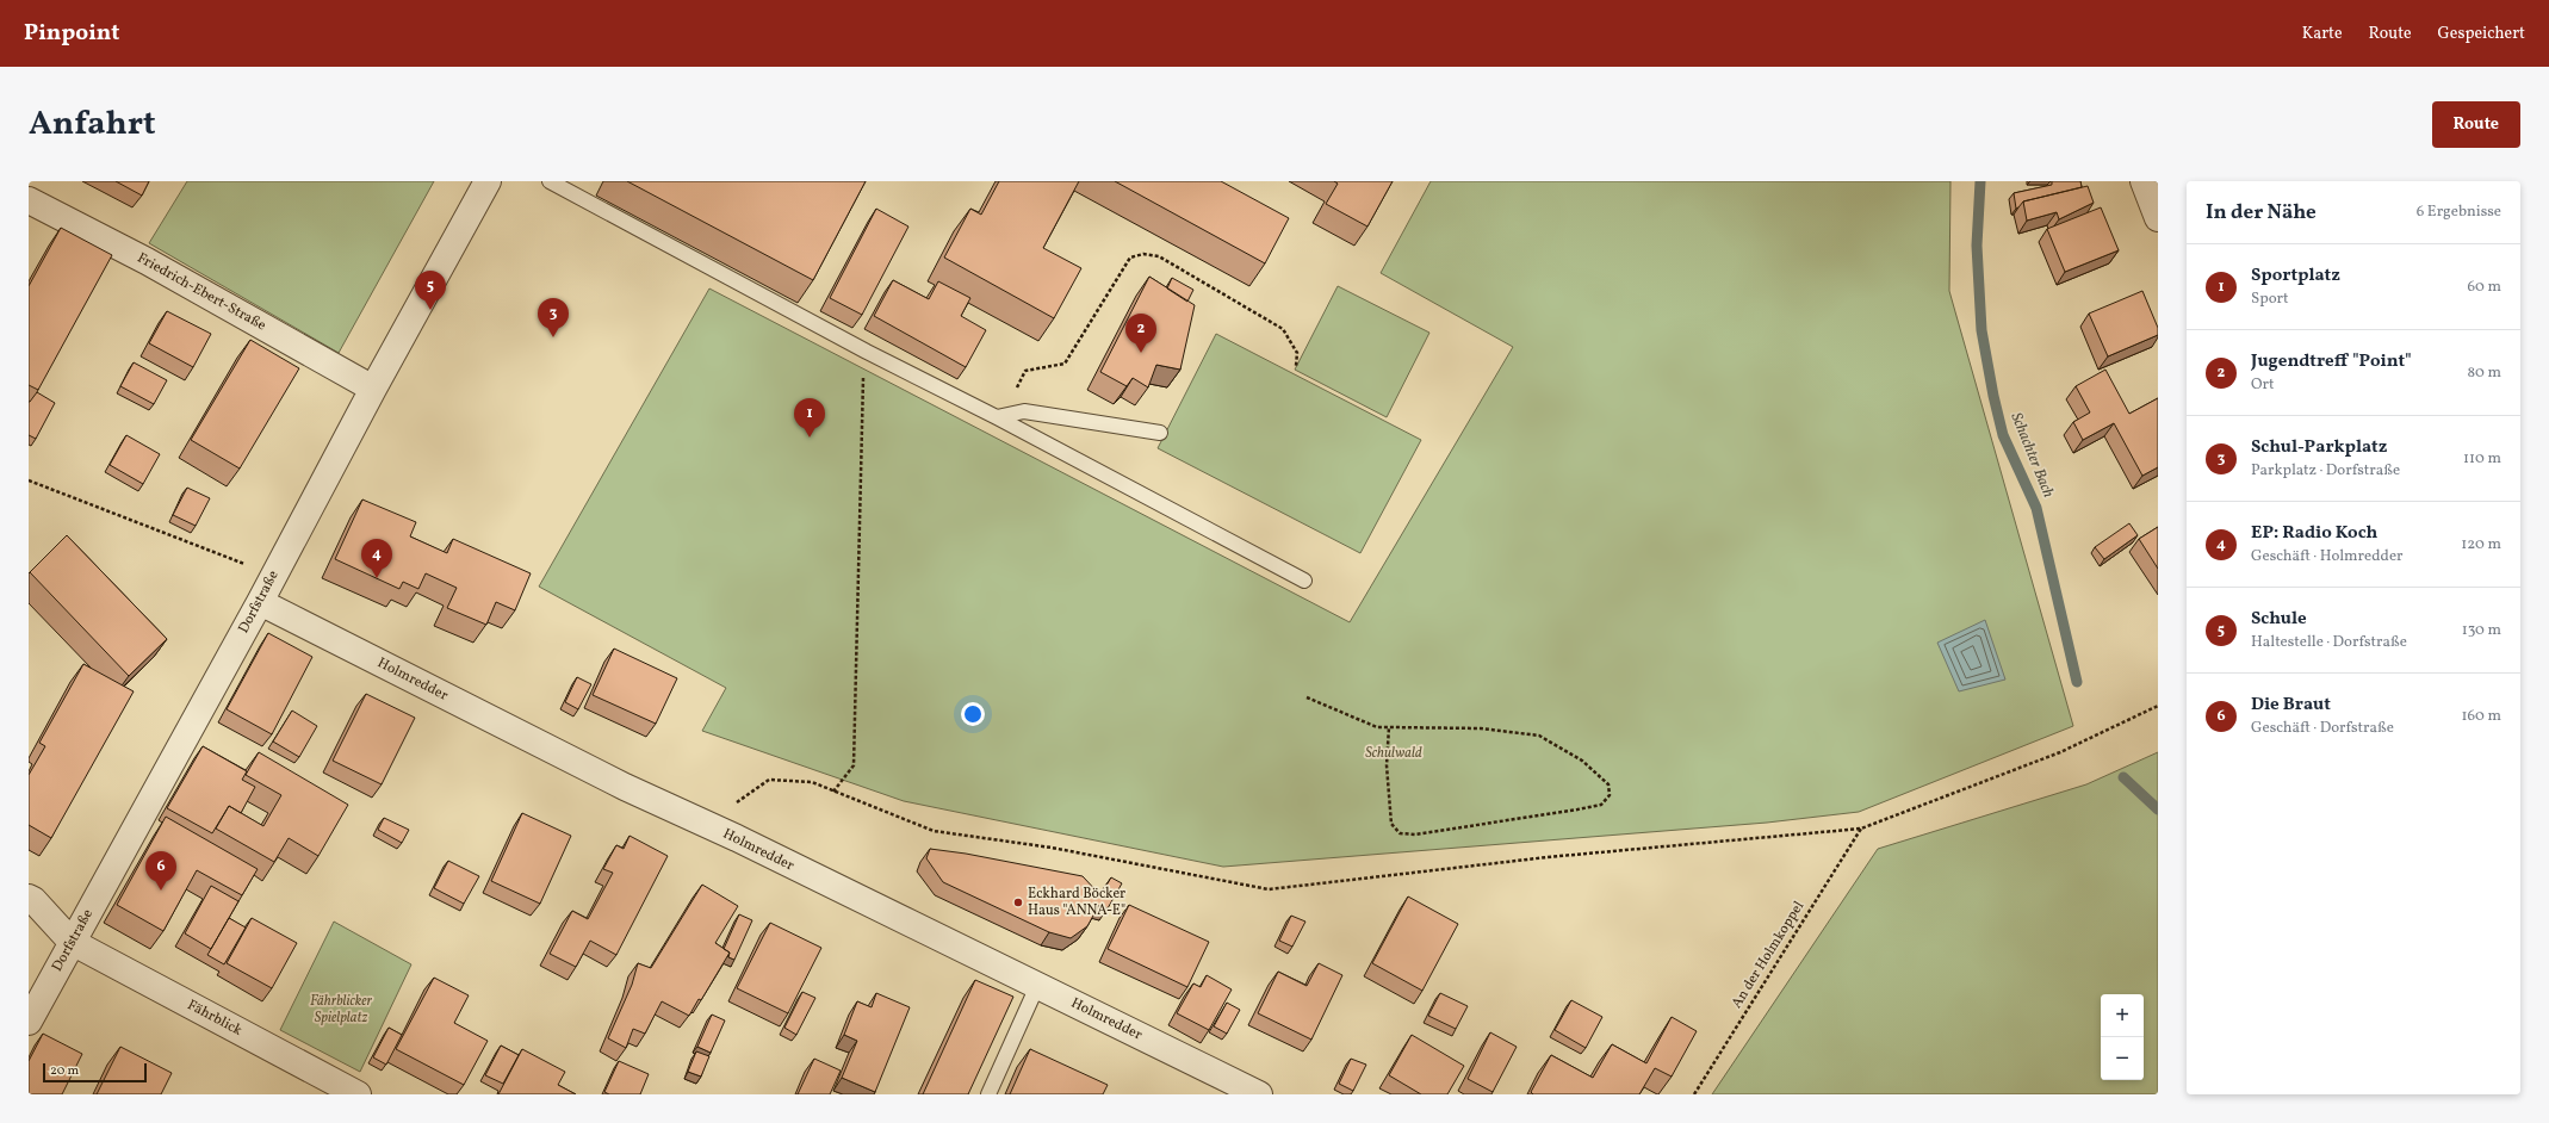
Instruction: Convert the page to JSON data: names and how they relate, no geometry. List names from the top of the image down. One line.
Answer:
{"streets":{"street":["Friedrich-Ebert-Straße","Dorfstraße","Holmredder","Fährblick"],"path":["An der Holmkoppel"]},"crossings":[["Friedrich-Ebert-Straße","Dorfstraße"],["Dorfstraße","Holmredder"],["Dorfstraße","Fährblick"]],"water":["Schachter Bach"],"parks":["Schulwald","Fährblicker Spielplatz"],"places":["Eckhard Böcker Haus \"ANNA-E\""],"scale_bar":"20 m","page":{"header":"Pinpoint","nav":["Karte","Route","Gespeichert"],"title":"Anfahrt","buttons":"Route","heading":["In der Nähe","6 Ergebnisse"],"list":[{"mark":"1","name":"Sportplatz","note":"Sport","value":"60 m"},{"mark":"2","name":"Jugendtreff \"Point\"","note":"Ort","value":"80 m"},{"mark":"3","name":"Schul-Parkplatz","note":"Parkplatz · Dorfstraße","value":"110 m"},{"mark":"4","name":"EP: Radio Koch","note":"Geschäft · Holmredder","value":"120 m"},{"mark":"5","name":"Schule","note":"Haltestelle · Dorfstraße","value":"130 m"},{"mark":"6","name":"Die Braut","note":"Geschäft · Dorfstraße","value":"160 m"}],"pins":["5","3","2","1","4","6"],"map_buttons":["+","−"],"scale":"20 m"}}
